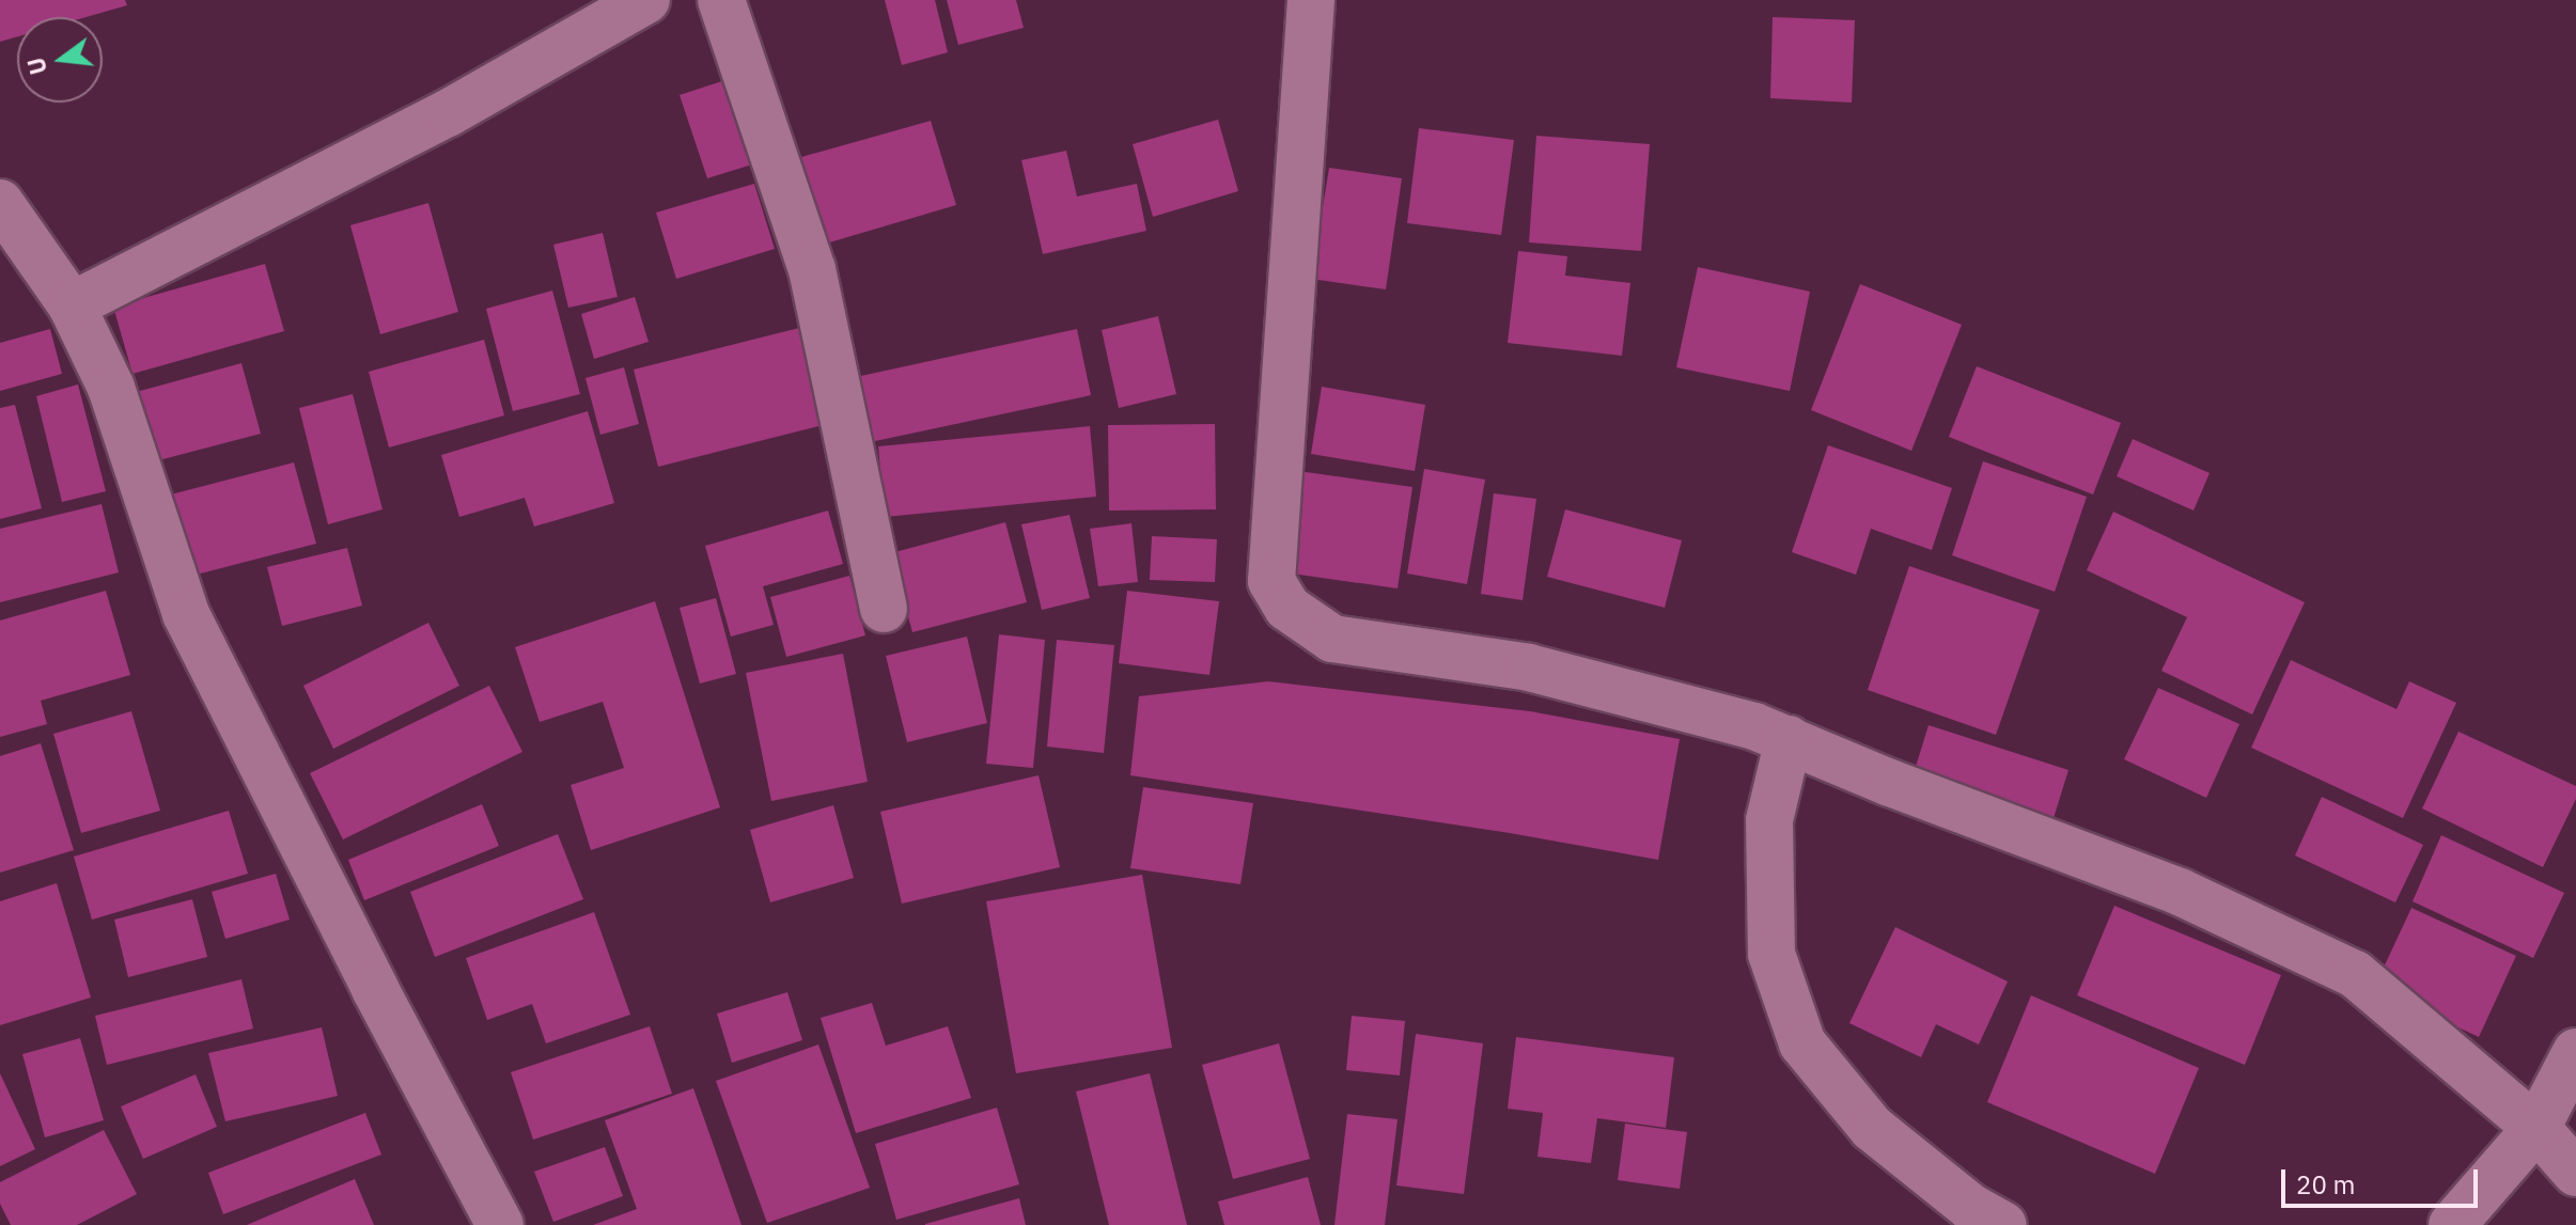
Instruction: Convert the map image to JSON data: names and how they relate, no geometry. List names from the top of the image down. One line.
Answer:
{"scale_bar":"20 m","north":"left"}
